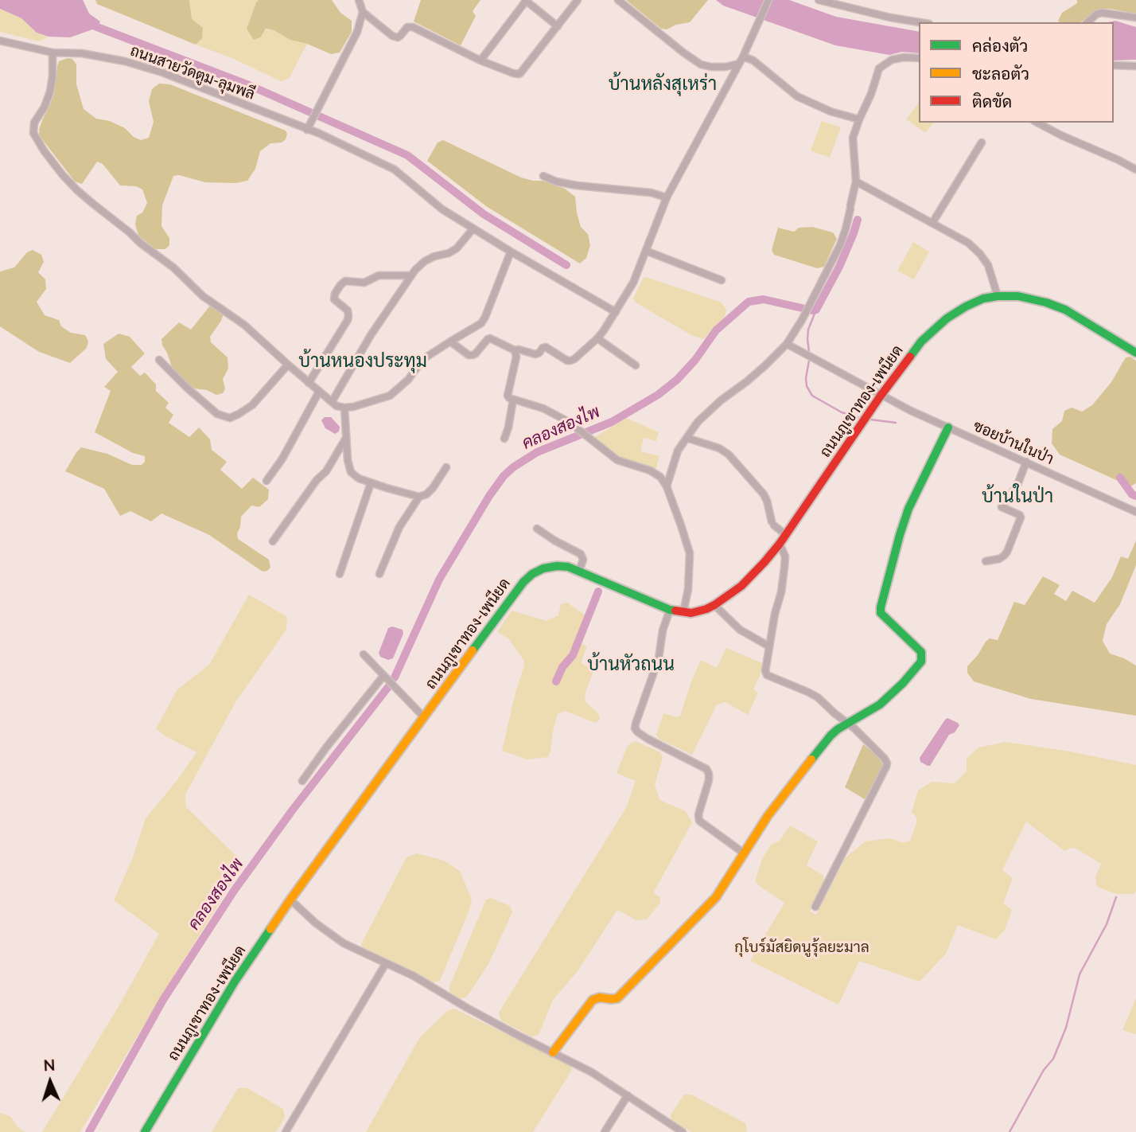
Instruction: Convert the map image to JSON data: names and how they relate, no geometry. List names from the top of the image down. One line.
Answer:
{"streets":{"street":["ถนนสายวัดตูม-ลุมพลี","ถนนภูเขาทอง-เพนียด","ซอยบ้านในป่า"]},"crossings":[["ถนนภูเขาทอง-เพนียด","ซอยบ้านในป่า"]],"districts":["บ้านหลังสุเหร่า","บ้านหนองประทุม","บ้านในป่า","บ้านหัวถนน"],"water":["คลองสองไพ"],"parks":["กุโบร์มัสยิดนูรุ้ลยะมาล"],"legend":["คล่องตัว","ชะลอตัว","ติดขัด"],"north":"top"}
